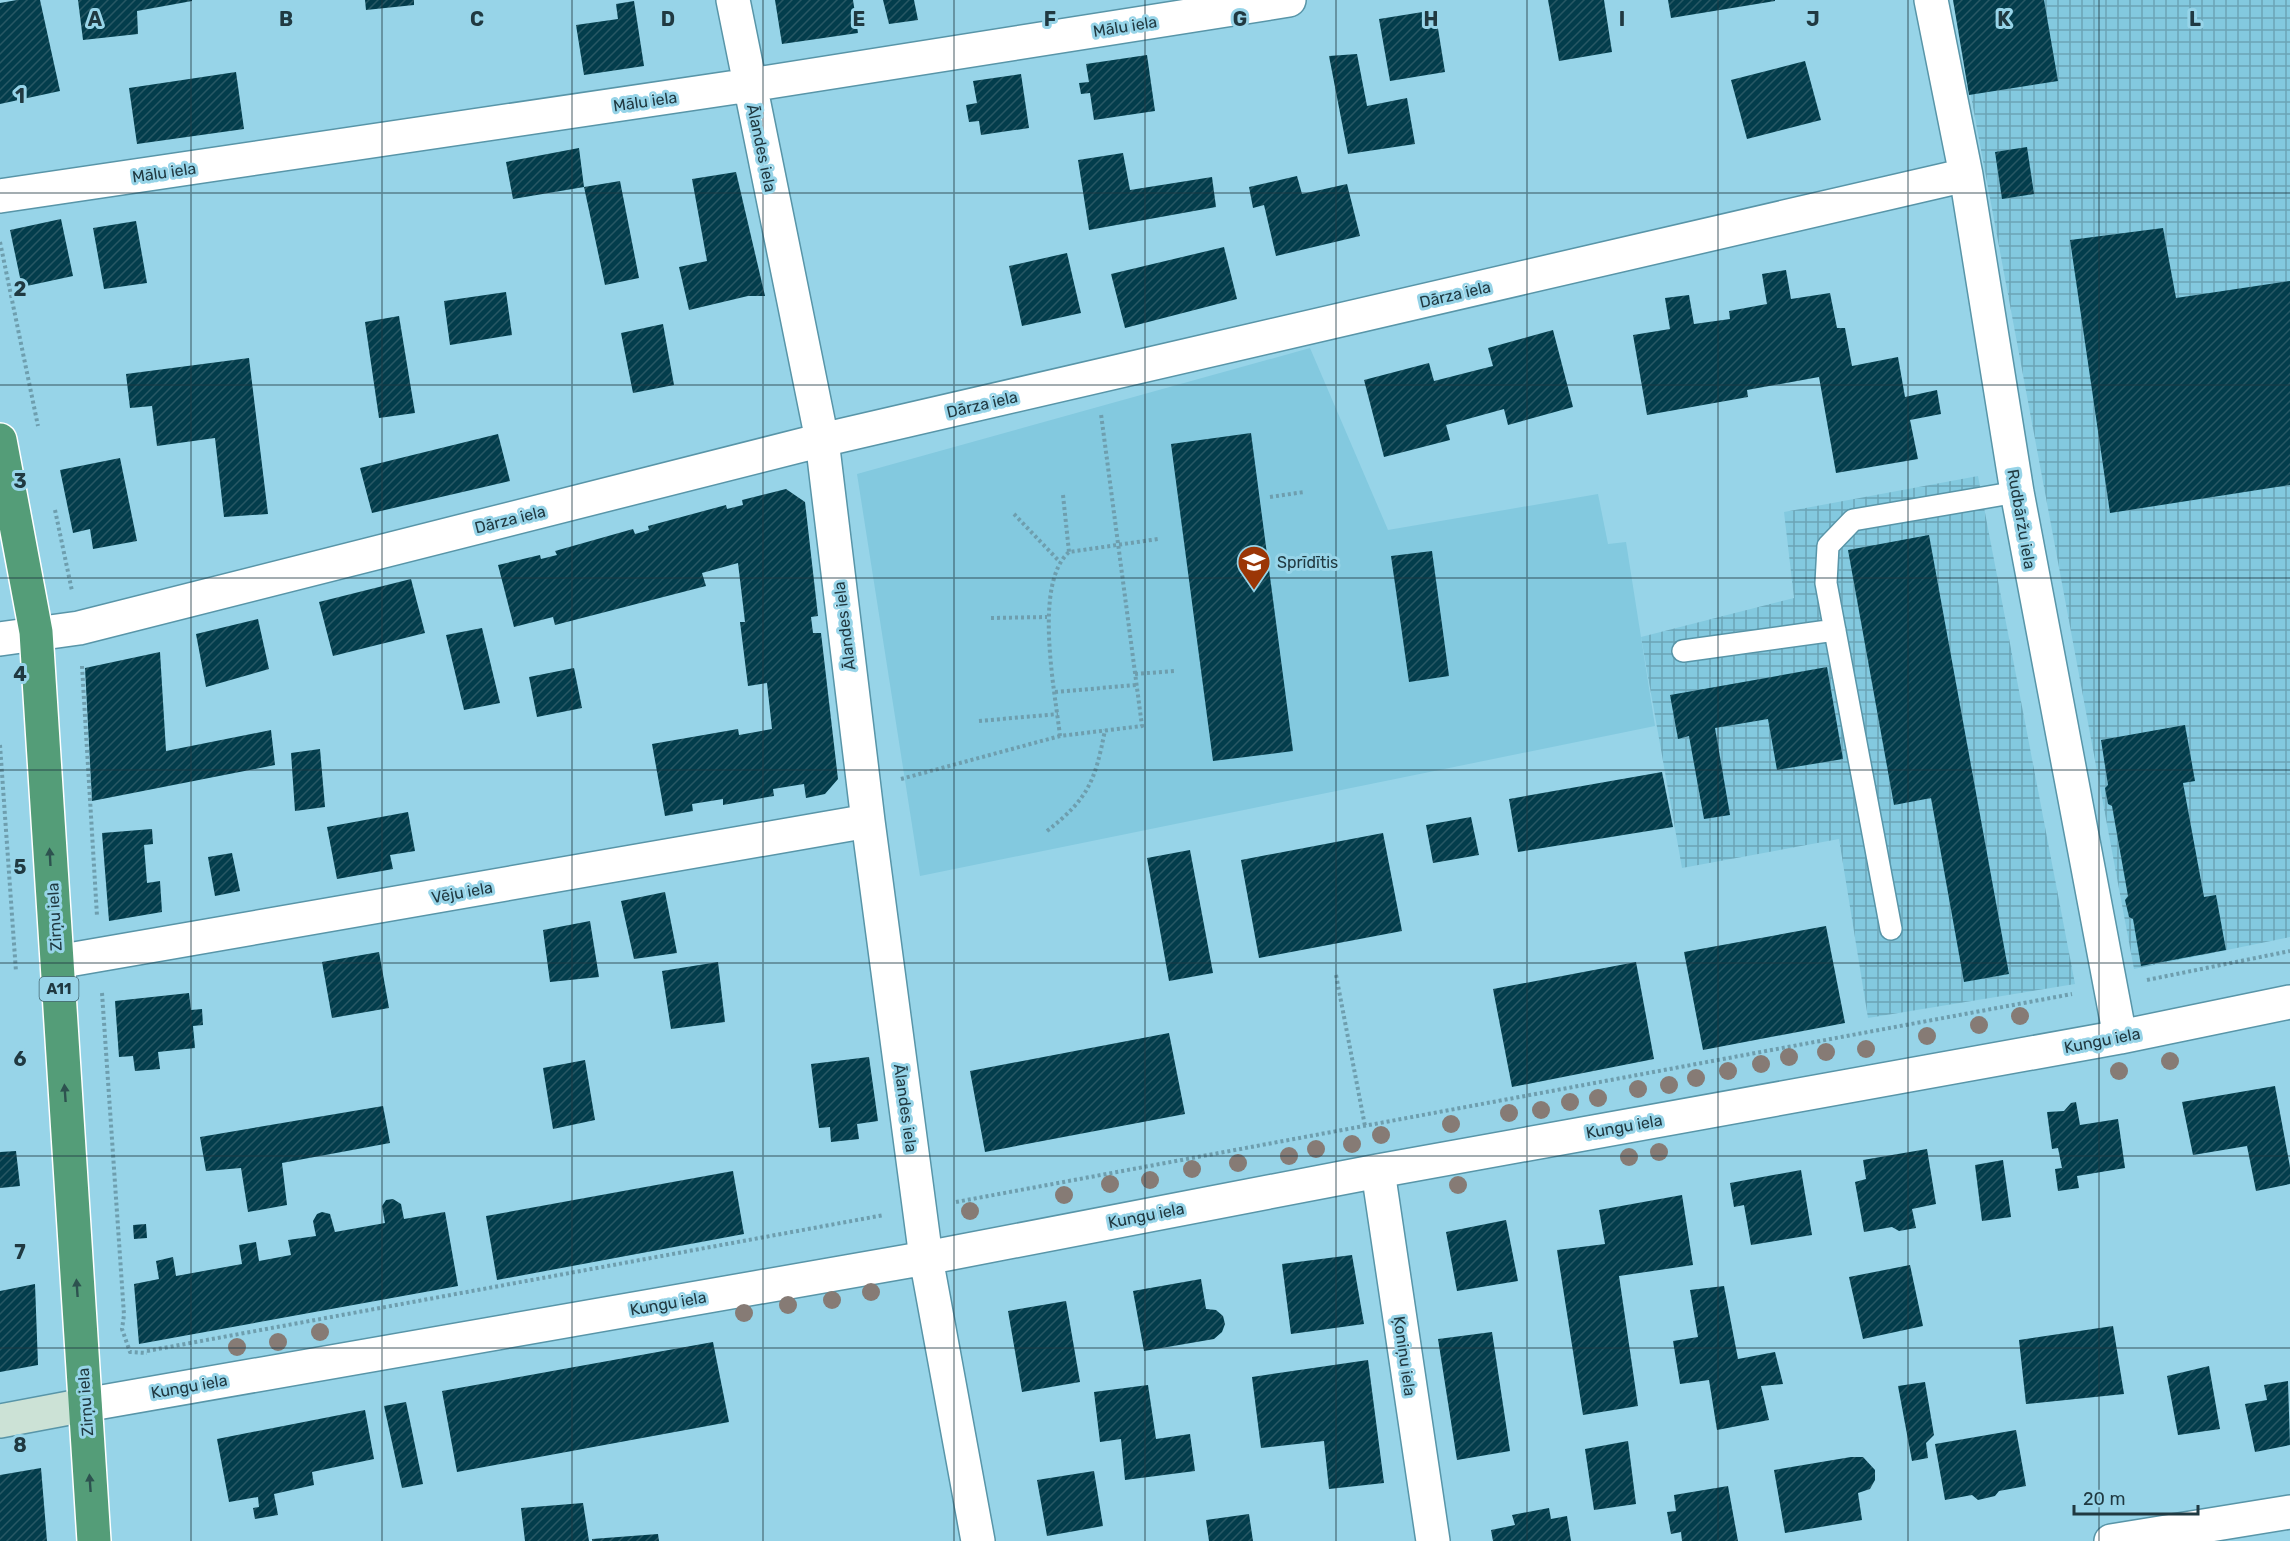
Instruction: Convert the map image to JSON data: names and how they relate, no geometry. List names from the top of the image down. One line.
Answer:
{"streets":{"highway":["Zirņu iela","A11"],"street":["Mālu iela","Ālandes iela","Dārza iela","Rudbāržu iela","Vēju iela","Kungu iela","Ķoniņu iela"]},"crossings":[["Mālu iela","Ālandes iela"],["Ālandes iela","Dārza iela"],["Ālandes iela","Vēju iela"],["Ālandes iela","Kungu iela"],["Dārza iela","Rudbāržu iela"],["Dārza iela","Zirņu iela"],["Rudbāržu iela","Kungu iela"],["Vēju iela","Zirņu iela"],["Zirņu iela","Kungu iela"],["Kungu iela","Ķoniņu iela"]],"one_way":["Zirņu iela"],"places":{"school or university":["Sprīdītis"]},"scale_bar":"20 m","grid":{"columns":["A","B","C","D","E","F","G","H","I","J","K","L"],"rows":["1","2","3","4","5","6","7","8"]}}
